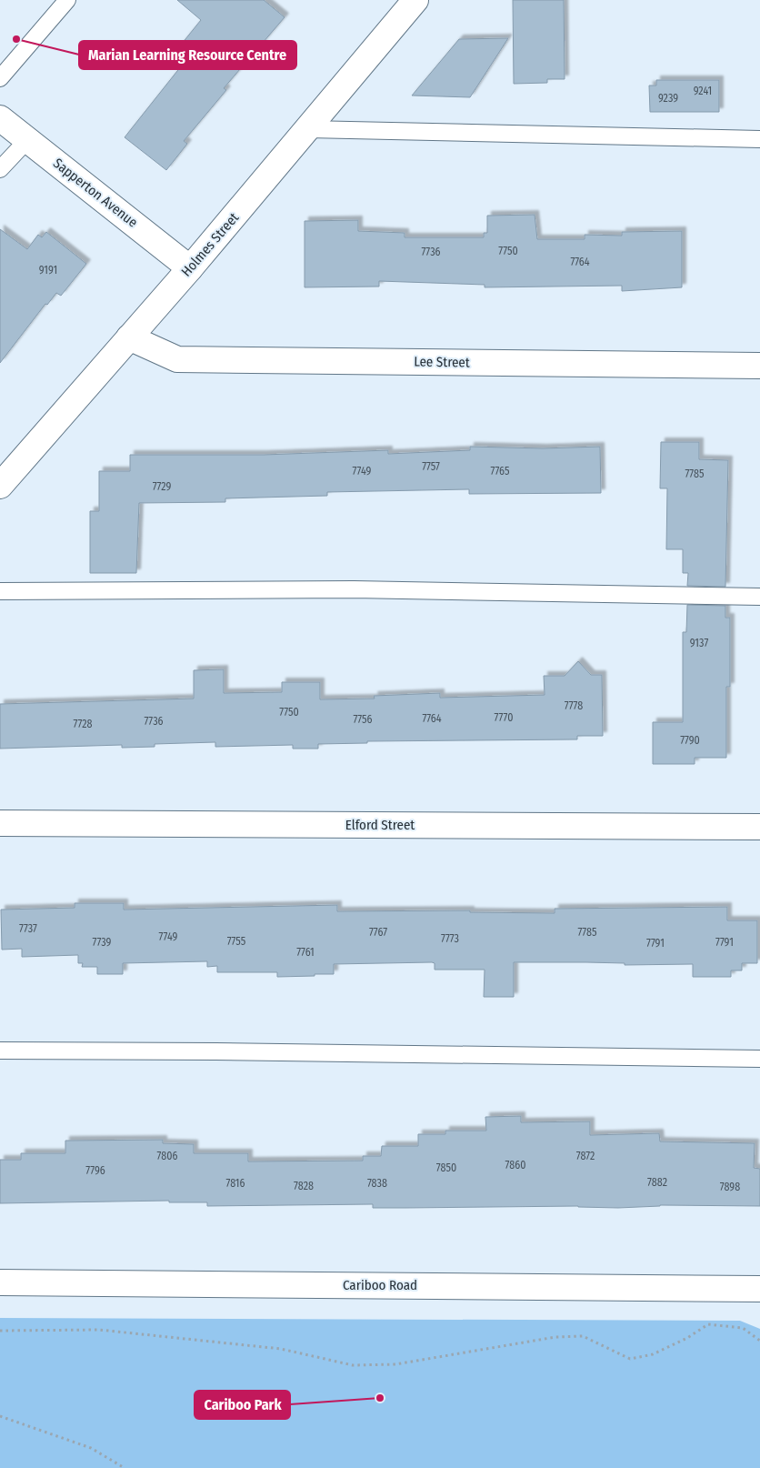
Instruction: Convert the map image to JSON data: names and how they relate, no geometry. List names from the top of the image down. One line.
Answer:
{"streets":{"street":["Sapperton Avenue","Holmes Street","Lee Street","Elford Street","Cariboo Road"]},"crossings":[["Sapperton Avenue","Holmes Street"],["Holmes Street","Lee Street"]],"places":["Marian Learning Resource Centre","Cariboo Park"],"house_numbers":["9241","9239","7750","7736","7764","9191","7757","7749","7765","7785","7729","9137","7778","7750","7770","7764","7756","7736","7728","7790","7737","7767","7785","7749","7773","7755","7739","7791","7791","7761","7806","7872","7860","7850","7796","7882","7816","7838","7828","7898"]}
